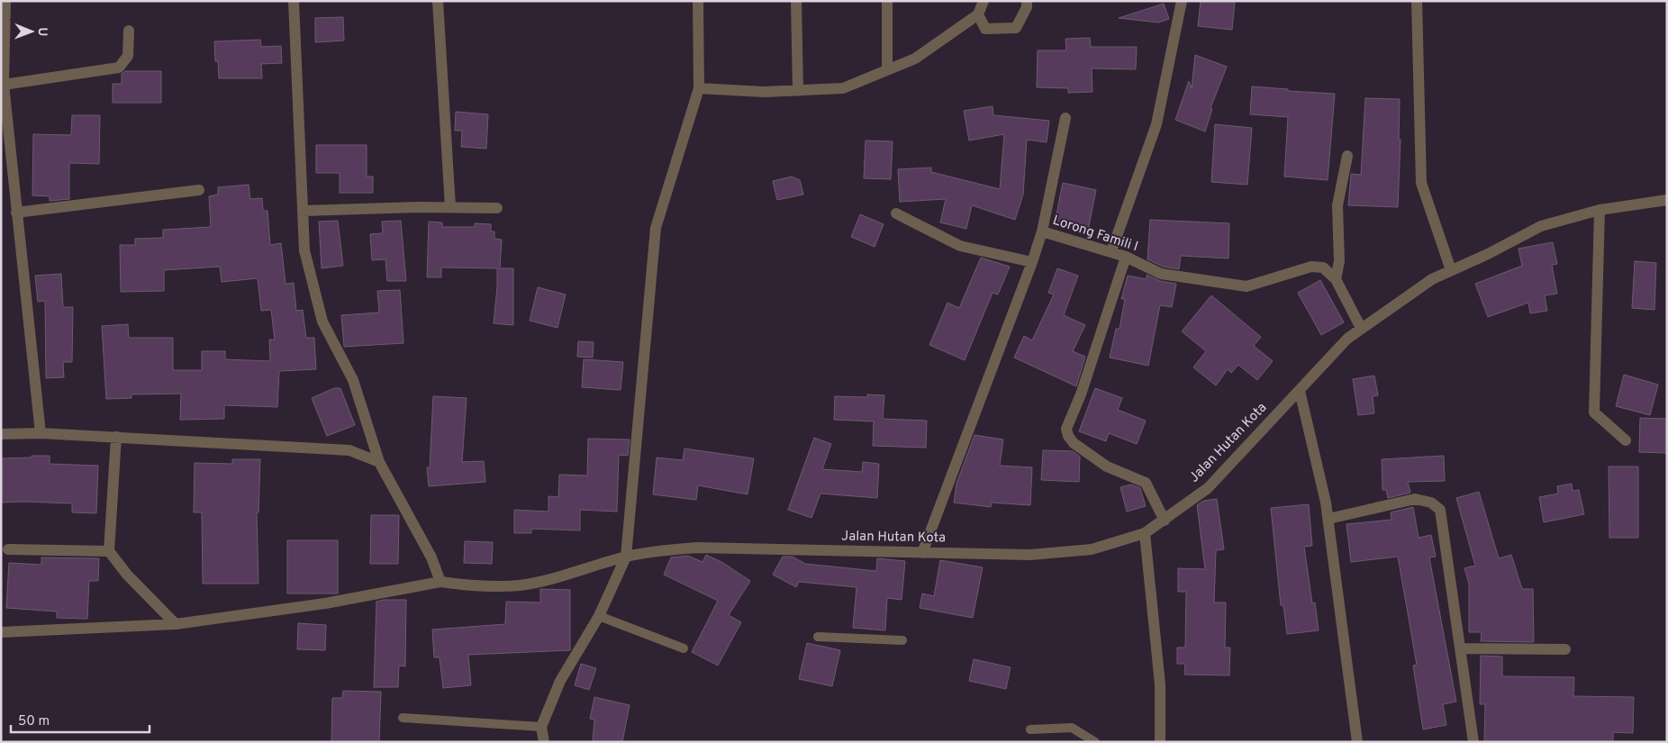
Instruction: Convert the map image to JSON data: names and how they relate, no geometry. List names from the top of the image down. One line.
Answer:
{"streets":{"street":["Lorong Famili I","Jalan Hutan Kota"]},"crossings":[["Lorong Famili I","Jalan Hutan Kota"]],"scale_bar":"50 m","north":"right"}
